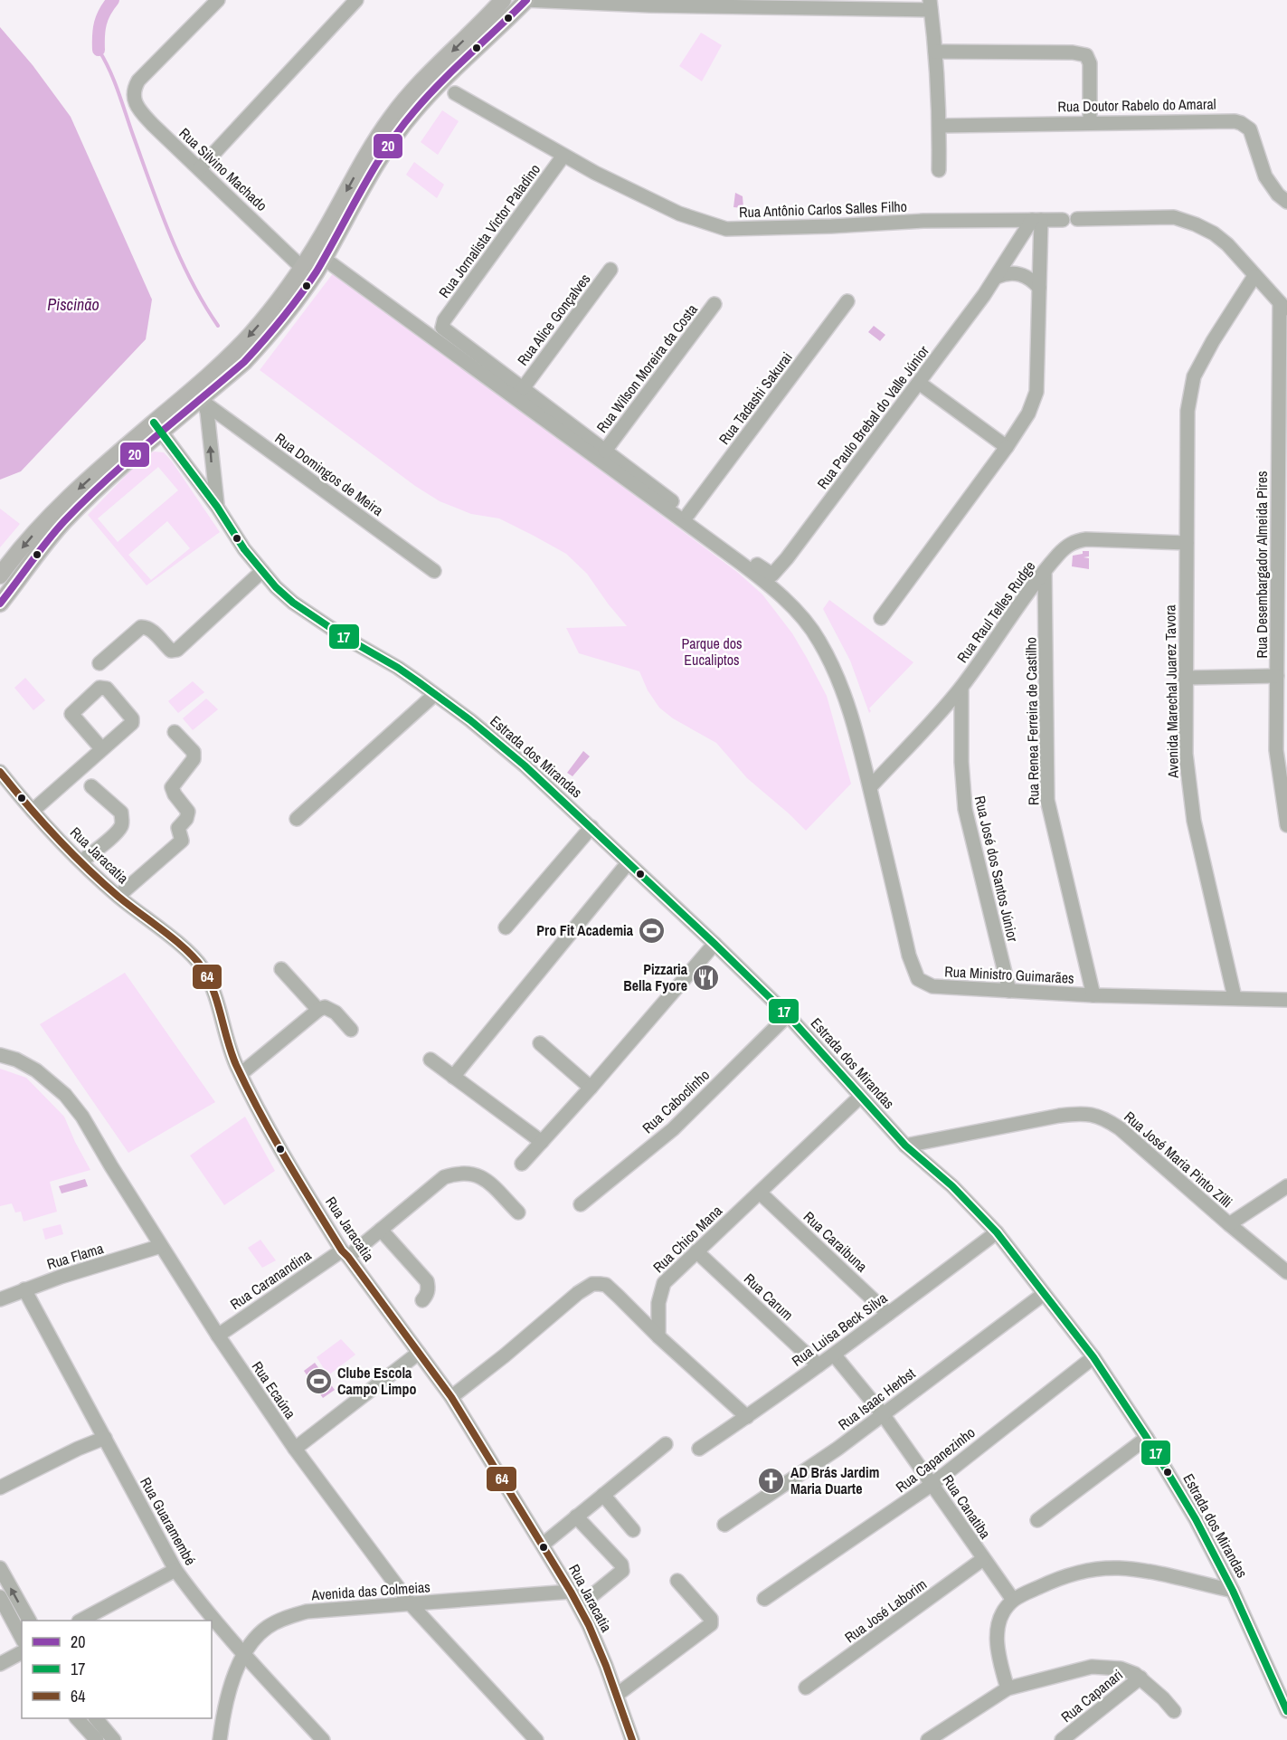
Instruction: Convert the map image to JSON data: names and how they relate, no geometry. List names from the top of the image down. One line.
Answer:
{"streets":{"street":["Rua Doutor Rabelo do Amaral","Rua Silvino Machado","Rua Antônio Carlos Salles Filho","Rua Jornalista Victor Paladino","Rua Alice Gonçalves","Rua Wilson Moreira da Costa","Rua Tadashi Sakurai","Rua Paulo Brebal do Valle Júnior","Rua Domingos de Meira","Rua Desembargador Almeida Pires","Rua Raul Telles Rudge","Avenida Marechal Juarez Tavora","Rua Renea Ferreira de Castilho","Estrada dos Mirandas","Rua Jaracatia","Rua José dos Santos Júnior","Rua Ministro Guimarães","Rua Caboclinho","Rua José Maria Pinto Zilli","Rua Chico Mana","Rua Caraibuna","Rua Flama","Rua Caranandina","Rua Carum","Rua Luisa Beck Silva","Rua Ecaúna","Rua Isaac Herbst","Rua Capanezinho","Rua Canatiba","Rua Guaramembé","Avenida das Colmeias","Rua José Laborim","Rua Capanari"]},"crossings":[["Rua Antônio Carlos Salles Filho","Rua Jornalista Victor Paladino"],["Rua Antônio Carlos Salles Filho","Rua Paulo Brebal do Valle Júnior"],["Rua Jornalista Victor Paladino","Rua Alice Gonçalves"],["Rua Tadashi Sakurai","Rua Paulo Brebal do Valle Júnior"],["Rua Domingos de Meira","Estrada dos Mirandas"],["Rua Raul Telles Rudge","Avenida Marechal Juarez Tavora"],["Rua Raul Telles Rudge","Rua Renea Ferreira de Castilho"],["Rua Raul Telles Rudge","Rua José dos Santos Júnior"],["Rua Raul Telles Rudge","Rua Ministro Guimarães"],["Avenida Marechal Juarez Tavora","Rua Ministro Guimarães"],["Rua Renea Ferreira de Castilho","Rua Ministro Guimarães"],["Estrada dos Mirandas","Rua Caboclinho"],["Estrada dos Mirandas","Rua José Maria Pinto Zilli"],["Estrada dos Mirandas","Rua Chico Mana"],["Estrada dos Mirandas","Rua Luisa Beck Silva"],["Estrada dos Mirandas","Rua Isaac Herbst"],["Estrada dos Mirandas","Rua Capanezinho"],["Rua Jaracatia","Rua Caranandina"],["Rua Jaracatia","Avenida das Colmeias"],["Rua José dos Santos Júnior","Rua Ministro Guimarães"],["Rua Chico Mana","Rua Caraibuna"],["Rua Chico Mana","Rua Carum"],["Rua Caraibuna","Rua Luisa Beck Silva"],["Rua Flama","Rua Ecaúna"],["Rua Flama","Rua Guaramembé"],["Rua Caranandina","Rua Ecaúna"],["Rua Carum","Rua Luisa Beck Silva"],["Rua Luisa Beck Silva","Rua Canatiba"],["Rua Ecaúna","Avenida das Colmeias"],["Rua Isaac Herbst","Rua Canatiba"],["Rua Capanezinho","Rua Canatiba"],["Rua Canatiba","Rua José Laborim"],["Rua Guaramembé","Avenida das Colmeias"]],"water":["Piscinão"],"parks":["Parque dos Eucaliptos"],"places":{"sports":["Pro Fit Academia","Clube Escola Campo Limpo"],"restaurant":["Pizzaria Bella Fyore"],"church":["AD Brás Jardim Maria Duarte"]},"lines":["transit line 20","transit line 17","transit line 64"],"legend":["20","17","64"]}
